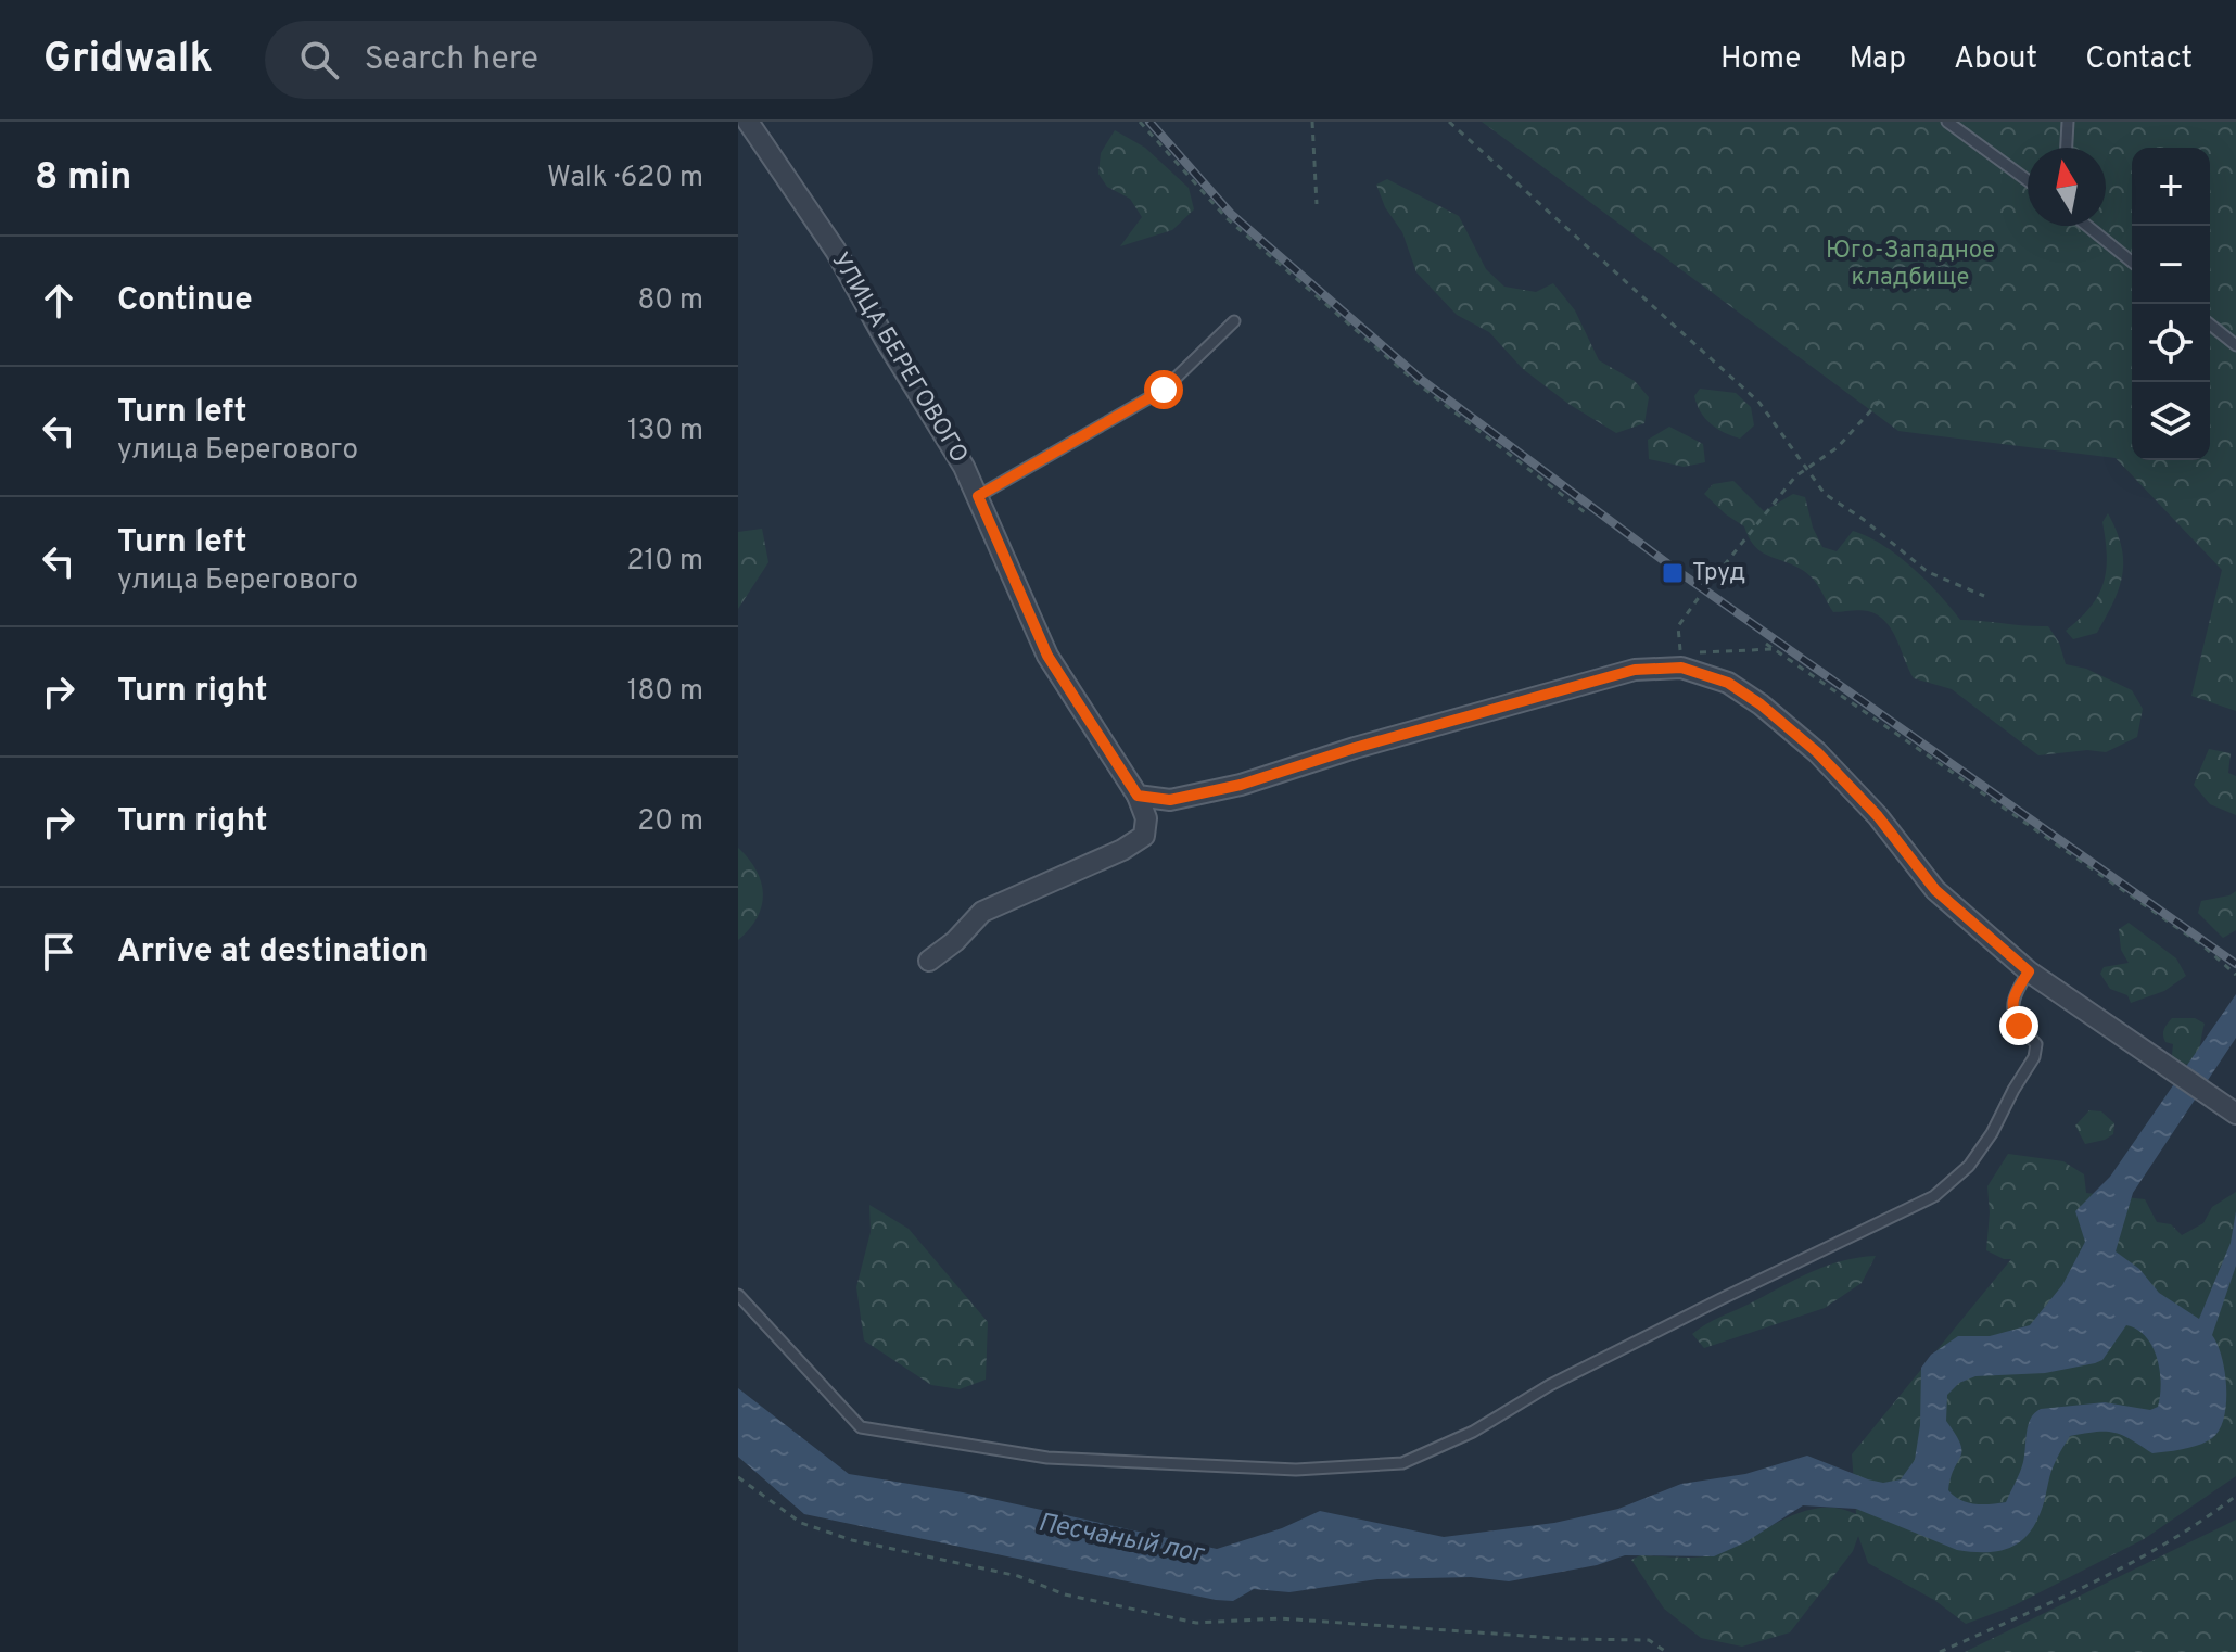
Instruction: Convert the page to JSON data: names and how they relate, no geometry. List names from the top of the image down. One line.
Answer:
{"streets":{"street":["УЛИЦА БЕРЕГОВОГО"]},"water":["Песчаный лог"],"parks":["Юго-Западное кладбище"],"places":{"transit":["Труд"]},"north":"top","page":{"header":"Gridwalk","search":"Search here","nav":["Home","Map","About","Contact"],"heading":["8 min","Walk · 620 m"],"map_buttons":["+","−"],"list":[["Continue","80 m"],["Turn left","улица Берегового","130 m"],["Turn left","улица Берегового","210 m"],["Turn right","180 m"],["Turn right","20 m"],"Arrive at destination"]}}
